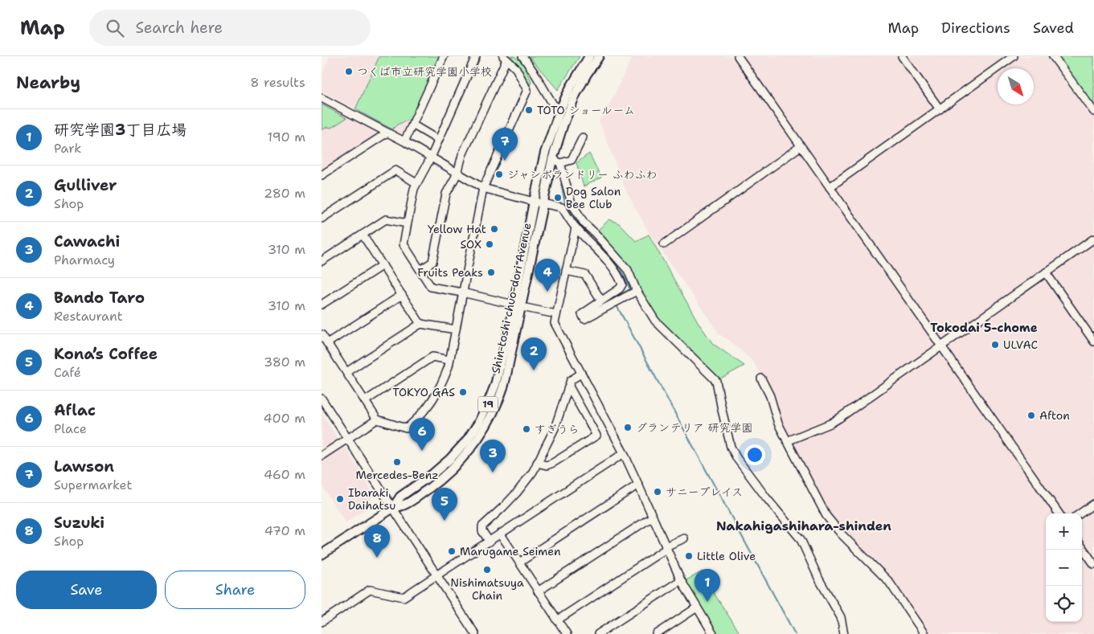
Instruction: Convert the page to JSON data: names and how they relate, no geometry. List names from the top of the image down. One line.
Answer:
{"streets":{"main road":["Shin-toshi chuo-dori Avenue","19"]},"districts":["Tokodai 5-chome","Nakahigashihara-shinden"],"places":["つくば市立研究学園小学校","TOTO ショールーム","ジャンボランドリー ふわふわ","Dog Salon Bee Club","Yellow Hat","SOX","Fruits Peaks","ULVAC","TOKYO GAS","Afton","グランテリア 研究学園","すぎうら","Mercedes-Benz","サニープレイス","Ibaraki Daihatsu","Marugame Seimen","Little Olive","Nishimatsuya Chain"],"north":"bottom right","page":{"header":"Map","search":"Search here","nav":["Map","Directions","Saved"],"heading":["Nearby","8 results"],"list":[{"mark":"1","name":"研究学園3丁目広場","note":"Park","value":"190 m"},{"mark":"2","name":"Gulliver","note":"Shop","value":"280 m"},{"mark":"3","name":"Cawachi","note":"Pharmacy","value":"310 m"},{"mark":"4","name":"Bando Taro","note":"Restaurant","value":"310 m"},{"mark":"5","name":"Kona’s Coffee","note":"Café","value":"380 m"},{"mark":"6","name":"Aflac","note":"Place","value":"400 m"},{"mark":"7","name":"Lawson","note":"Supermarket","value":"460 m"},{"mark":"8","name":"Suzuki","note":"Shop","value":"470 m"}],"pins":["7","4","2","6","3","5","8","1"],"map_buttons":["+","−"],"buttons":["Save","Share"]}}
